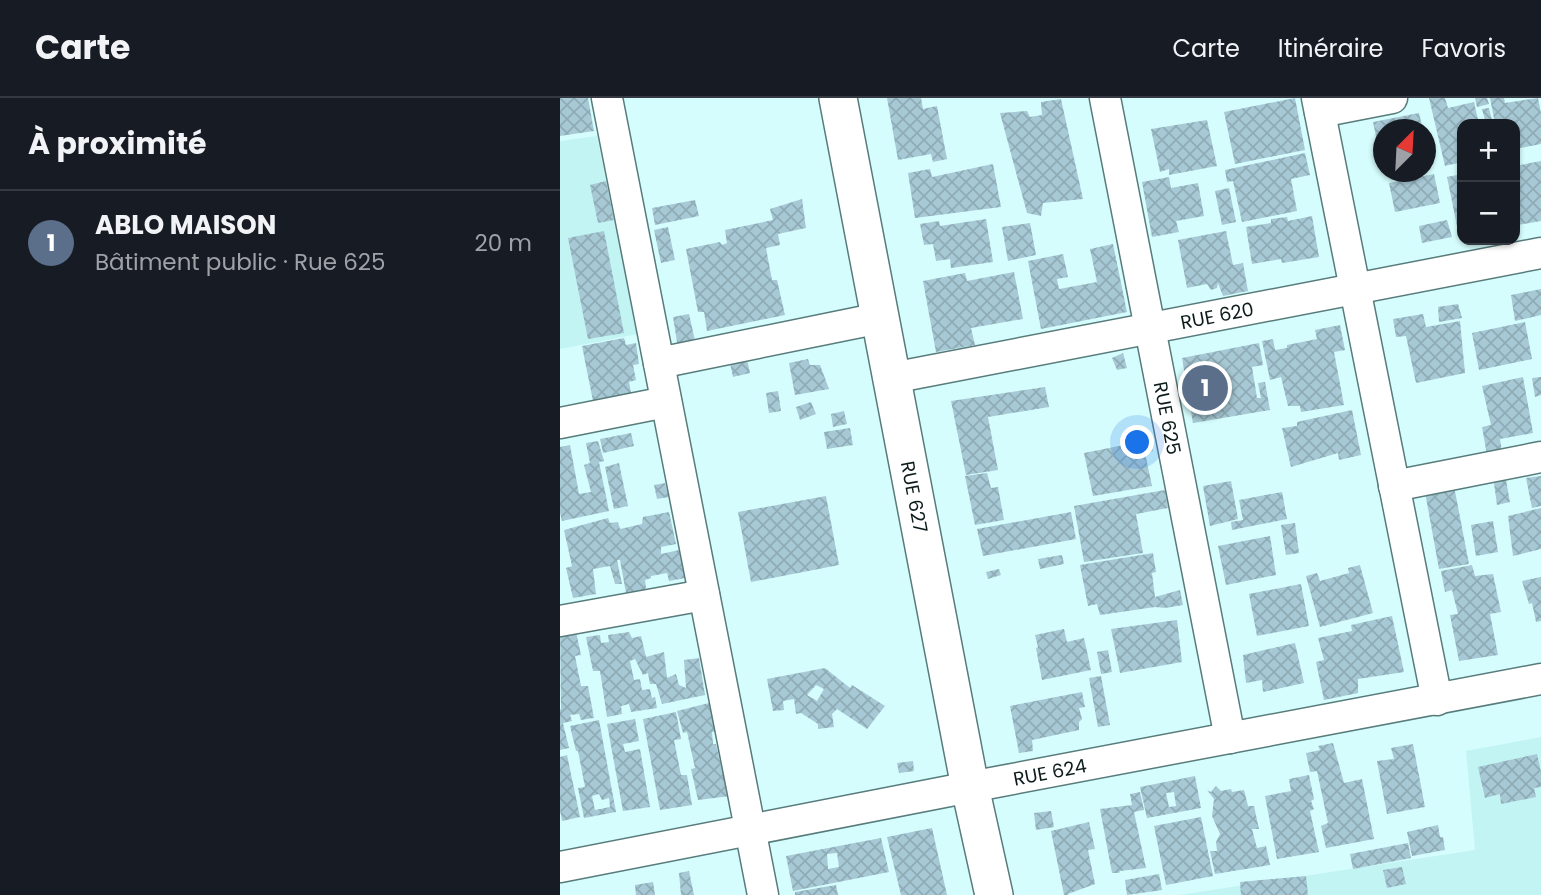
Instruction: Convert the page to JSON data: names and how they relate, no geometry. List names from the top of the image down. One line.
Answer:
{"streets":{"street":["RUE 620","RUE 625","RUE 627","RUE 624"]},"crossings":[["RUE 620","RUE 625"],["RUE 620","RUE 627"],["RUE 625","RUE 624"],["RUE 627","RUE 624"]],"north":"top right","page":{"header":"Carte","nav":["Carte","Itinéraire","Favoris"],"heading":"À proximité","map_buttons":["+","−"],"list":[{"mark":"1","name":"ABLO MAISON","note":"Bâtiment public · Rue 625","value":"20 m"}],"pins":"1"}}
